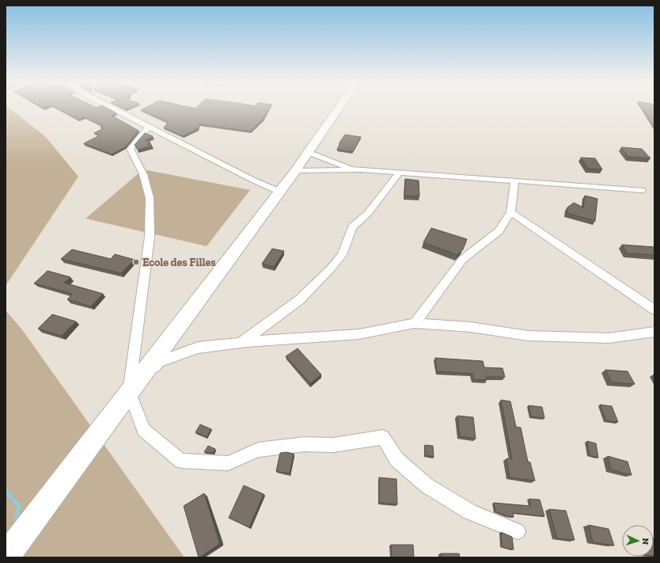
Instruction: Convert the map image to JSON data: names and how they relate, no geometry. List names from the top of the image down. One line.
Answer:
{"places":["Ecole des Filles"],"north":"right"}
